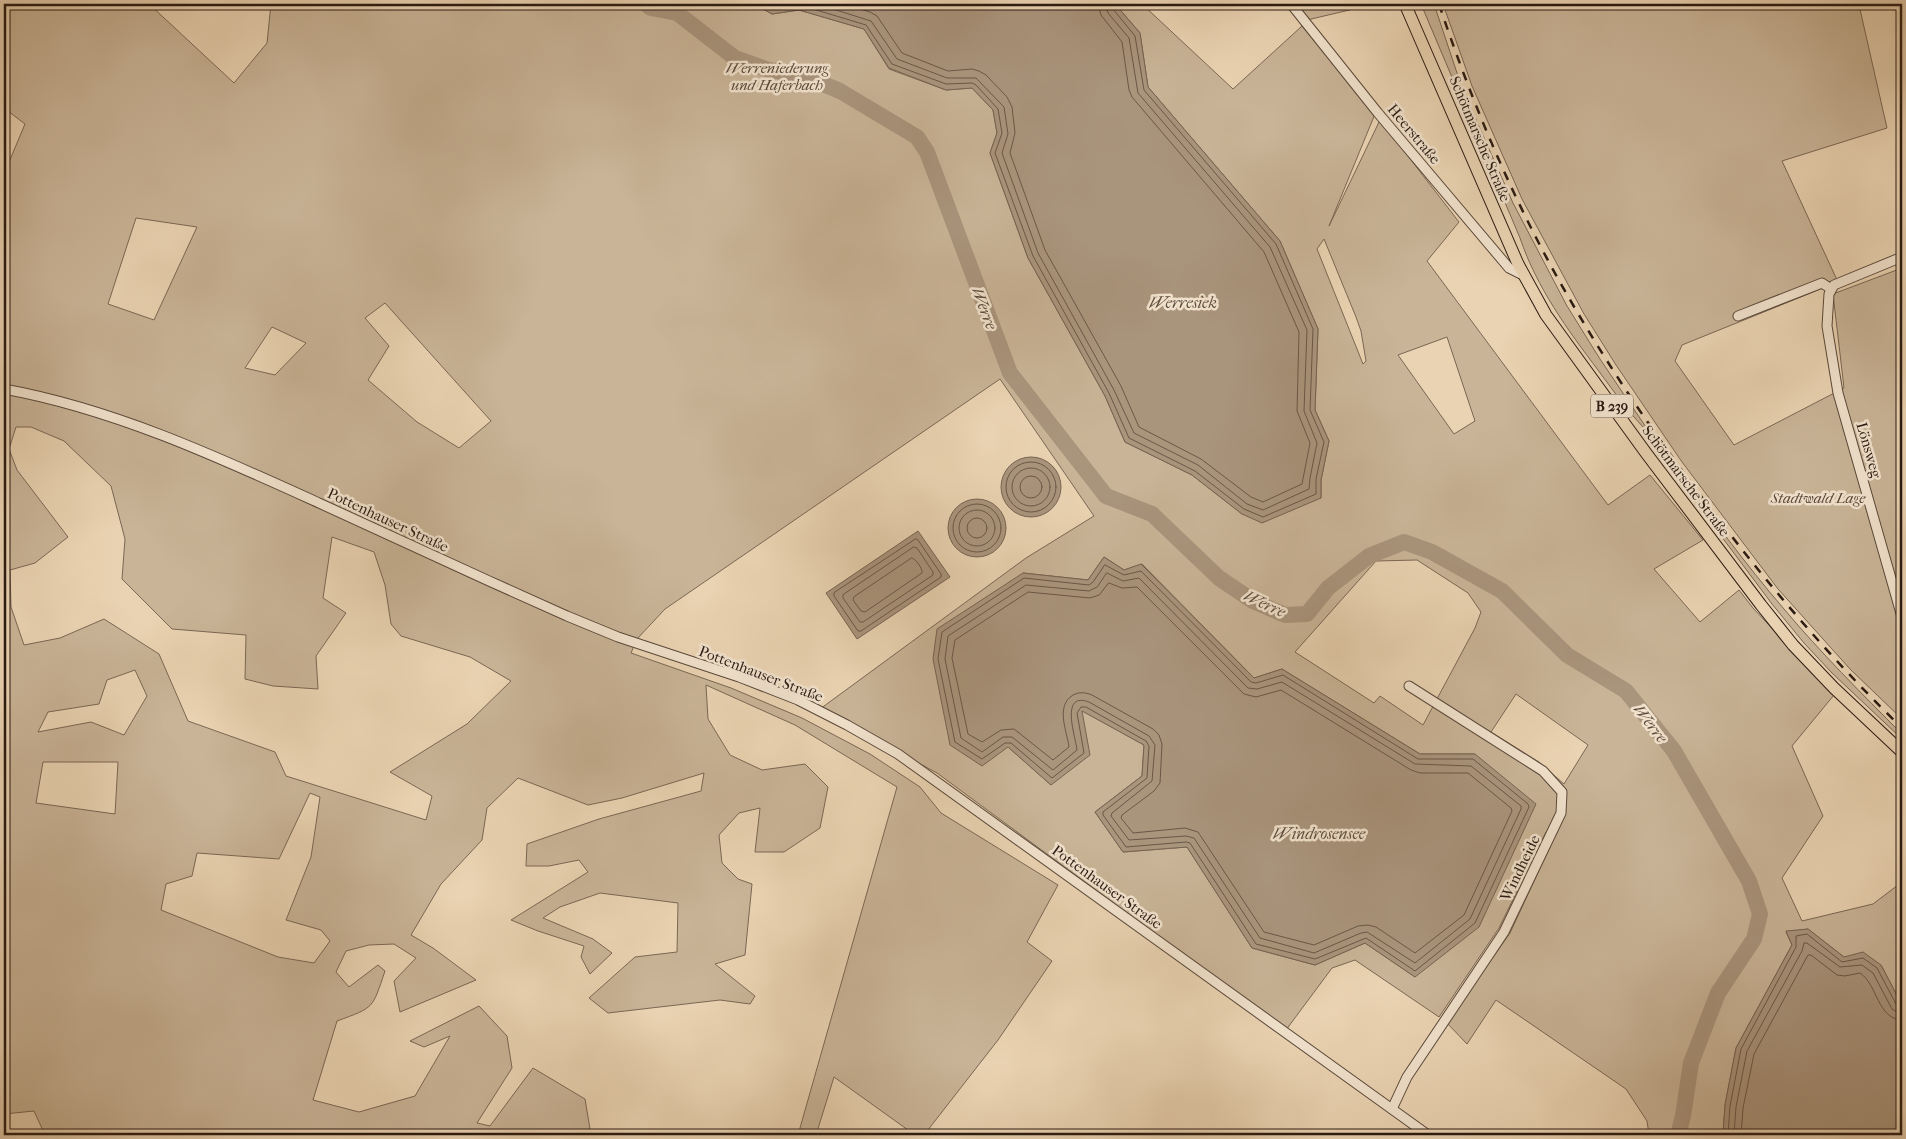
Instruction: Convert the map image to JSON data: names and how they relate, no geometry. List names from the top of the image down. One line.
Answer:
{"streets":{"main road":["Schötmarsche Straße","B 239"],"street":["Heerstraße","Lönsweg","Pottenhauser Straße","Windheide"]},"crossings":[["Heerstraße","Schötmarsche Straße"],["Pottenhauser Straße","Windheide"]],"water":["Werresiek","Werre","Windrosensee"],"parks":["Werreniederung und Haferbach","Stadtwald Lage"]}
